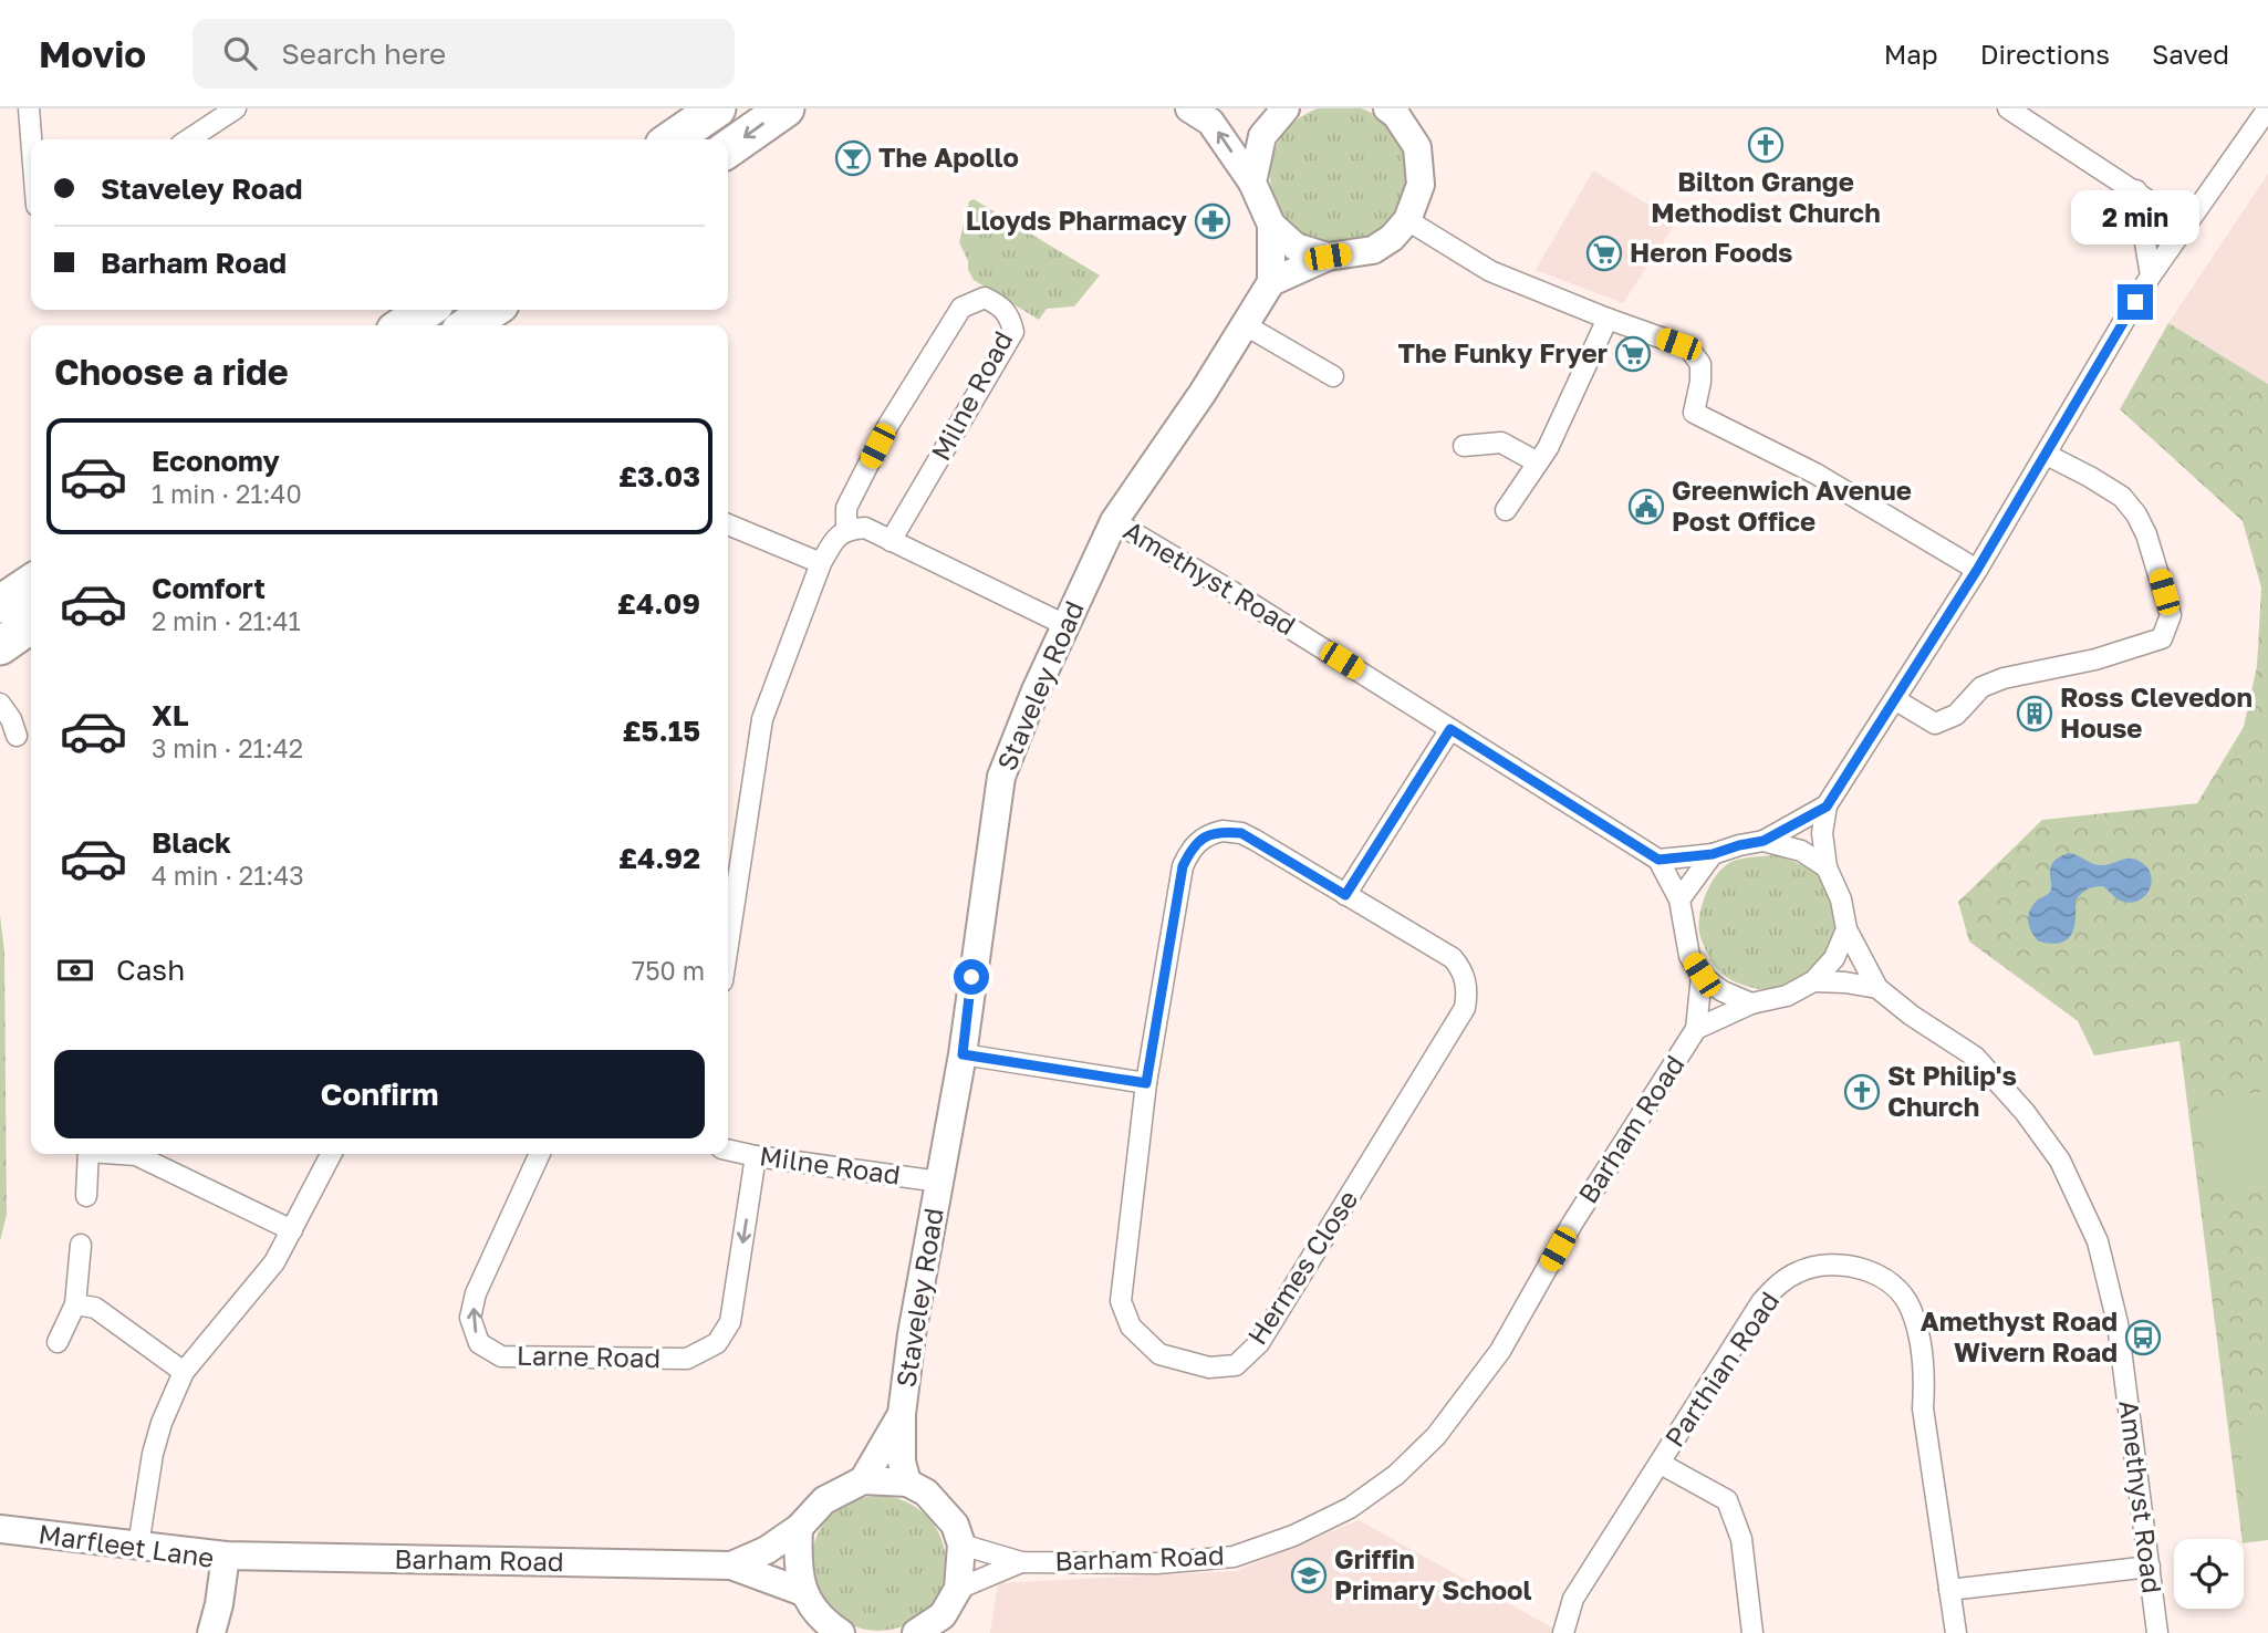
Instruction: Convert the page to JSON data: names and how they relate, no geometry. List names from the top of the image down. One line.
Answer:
{"streets":{"street":["Milne Road","Amethyst Road","Staveley Road","Barham Road","Hermes Close","Larne Road","Parthian Road","Marfleet Lane"]},"crossings":[["Milne Road","Staveley Road"],["Milne Road","Larne Road"],["Amethyst Road","Staveley Road"],["Amethyst Road","Barham Road"],["Staveley Road","Barham Road"],["Barham Road","Marfleet Lane"]],"places":{"church":["Bilton Grange Methodist Church","St Philip's Church"],"bar":["The Apollo"],"pharmacy":["Lloyds Pharmacy"],"supermarket":["Heron Foods","The Funky Fryer"],"public building":["Greenwich Avenue Post Office"],"building":["Ross Clevedon House"],"bus stop":["Amethyst Road Wivern Road"],"school or university":["Griffin Primary School"]},"page":{"header":"Movio","search":"Search here","nav":["Map","Directions","Saved"],"banner":["Staveley Road","Barham Road"],"bubble":"2 min","heading":"Choose a ride","list":[{"name":"Economy","note":"1 min · 21:40","value":"£3.03"},{"name":"Comfort","note":"2 min · 21:41","value":"£4.09"},{"name":"XL","note":"3 min · 21:42","value":"£5.15"},{"name":"Black","note":"4 min · 21:43","value":"£4.92"}],"pay":["Cash","750 m"],"buttons":"Confirm"}}
